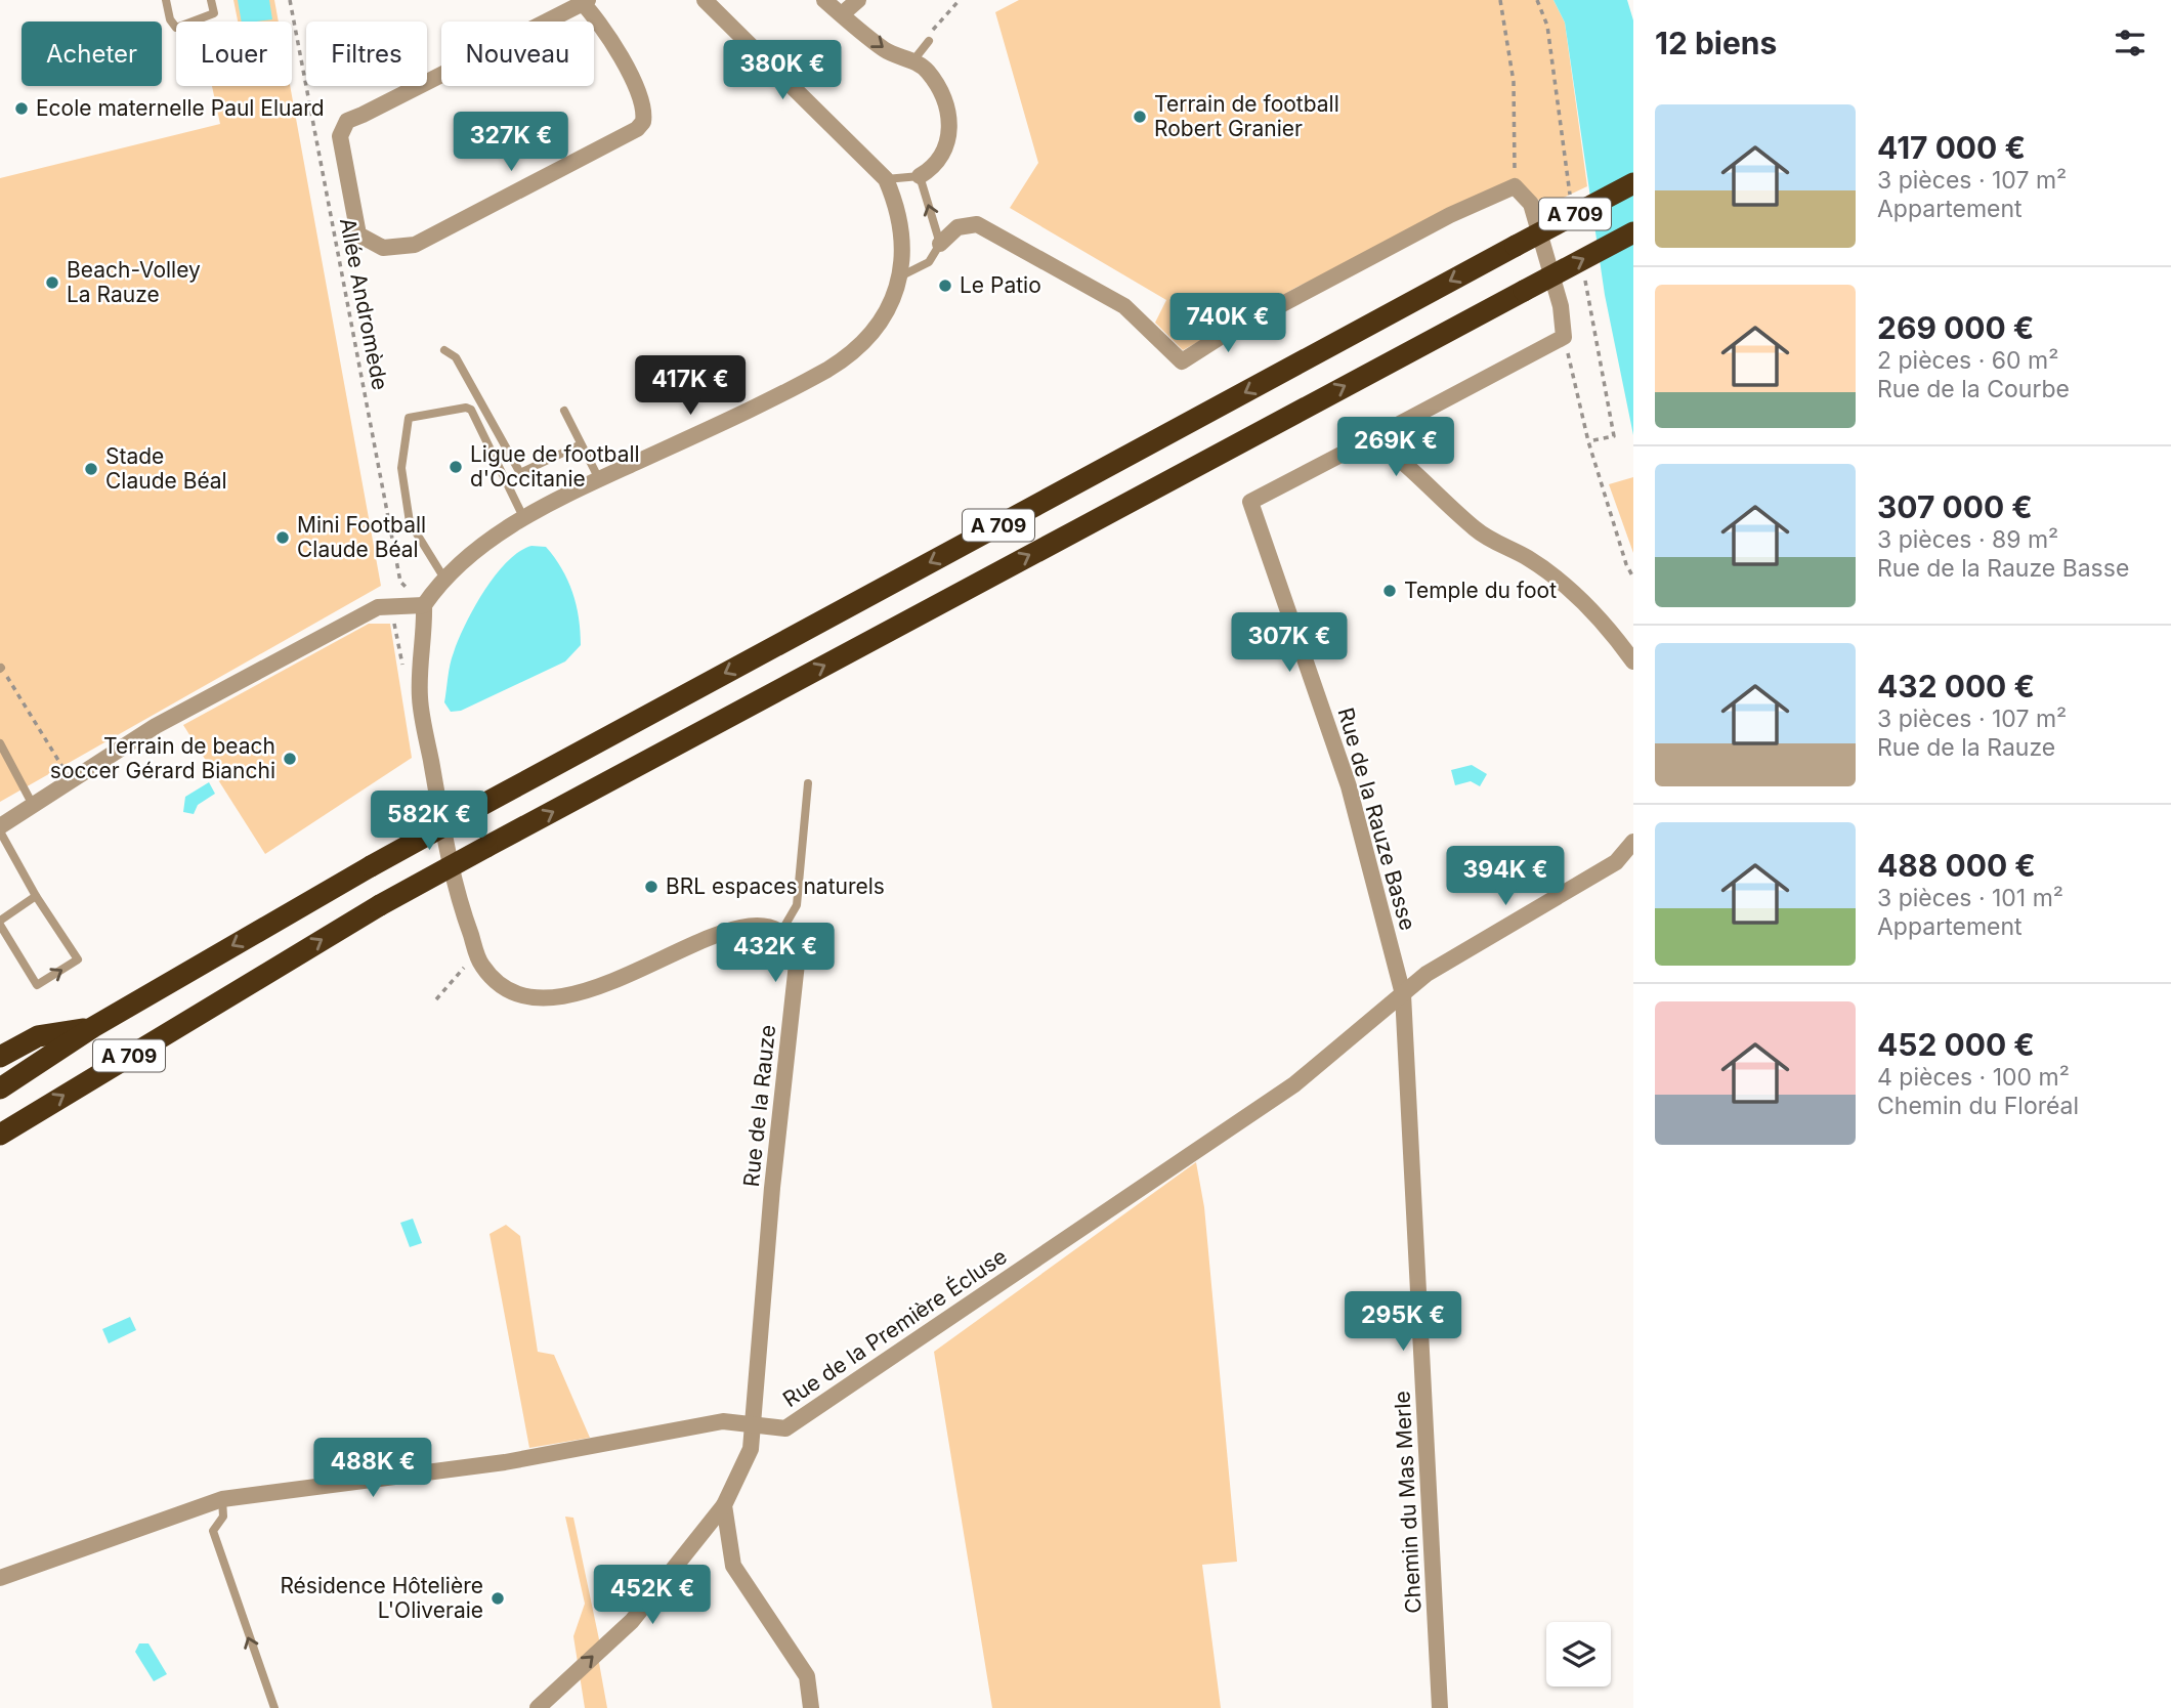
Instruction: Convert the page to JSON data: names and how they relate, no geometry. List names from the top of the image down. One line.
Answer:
{"streets":{"highway":["A 709"],"street":["Rue de la Rauze Basse","Rue de la Rauze","Rue de la Première Écluse","Chemin du Mas Merle"],"path":["Allée Andromède"]},"crossings":[["Rue de la Rauze Basse","Rue de la Première Écluse"],["Rue de la Rauze Basse","Chemin du Mas Merle"],["Rue de la Rauze","Rue de la Première Écluse"],["Rue de la Première Écluse","Chemin du Mas Merle"]],"places":["Ecole maternelle Paul Eluard","Terrain de football Robert Granier","Beach-Volley La Rauze","Le Patio","Ligue de football d'Occitanie","Stade Claude Béal","Mini Football Claude Béal","Temple du foot","Terrain de beach soccer Gérard Bianchi","BRL espaces naturels","Résidence Hôtelière L'Oliveraie"],"page":{"heading":"12 biens","chip":["Acheter","Louer","Filtres","Nouveau"],"price":["380K €","327K €","740K €","417K €","269K €","307K €","582K €","394K €","432K €","295K €","488K €","452K €"],"list":[{"name":"417 000 €","note":"3 pièces · 107 m² · Appartement"},{"name":"269 000 €","note":"2 pièces · 60 m² · Rue de la Courbe"},{"name":"307 000 €","note":"3 pièces · 89 m² · Rue de la Rauze Basse"},{"name":"432 000 €","note":"3 pièces · 107 m² · Rue de la Rauze"},{"name":"488 000 €","note":"3 pièces · 101 m² · Appartement"},{"name":"452 000 €","note":"4 pièces · 100 m² · Chemin du Floréal"}]}}
